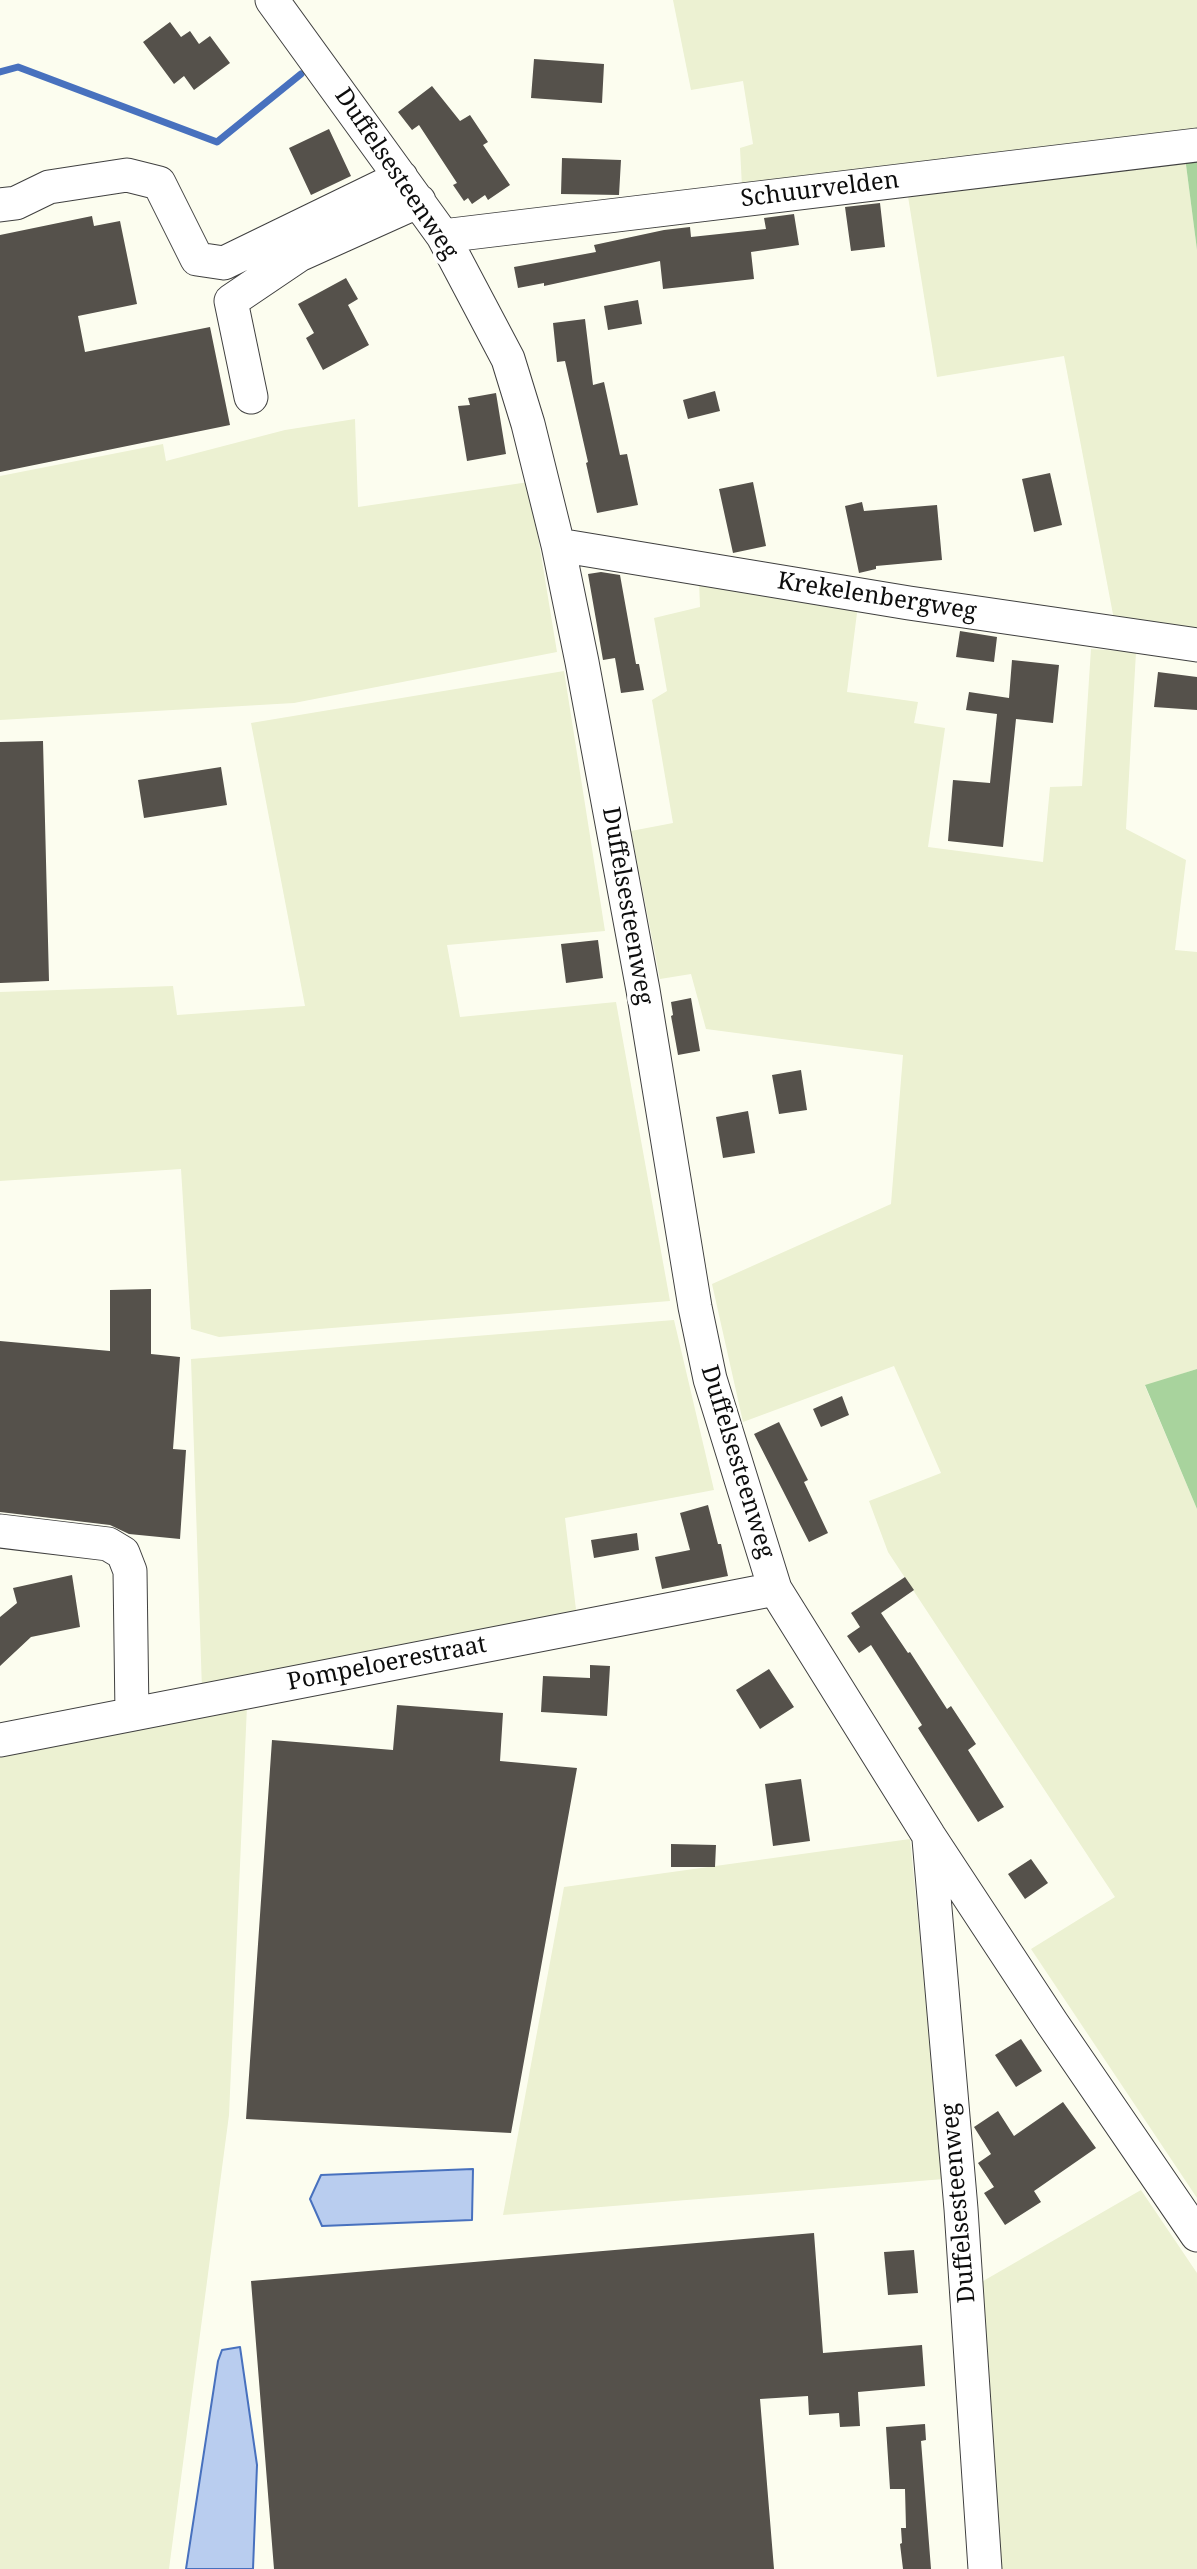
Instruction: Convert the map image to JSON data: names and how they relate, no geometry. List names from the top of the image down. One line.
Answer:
{"streets":{"street":["Duffelsesteenweg","Schuurvelden","Krekelenbergweg","Pompeloerestraat"]},"crossings":[["Duffelsesteenweg","Schuurvelden"],["Duffelsesteenweg","Krekelenbergweg"],["Duffelsesteenweg","Pompeloerestraat"]]}
